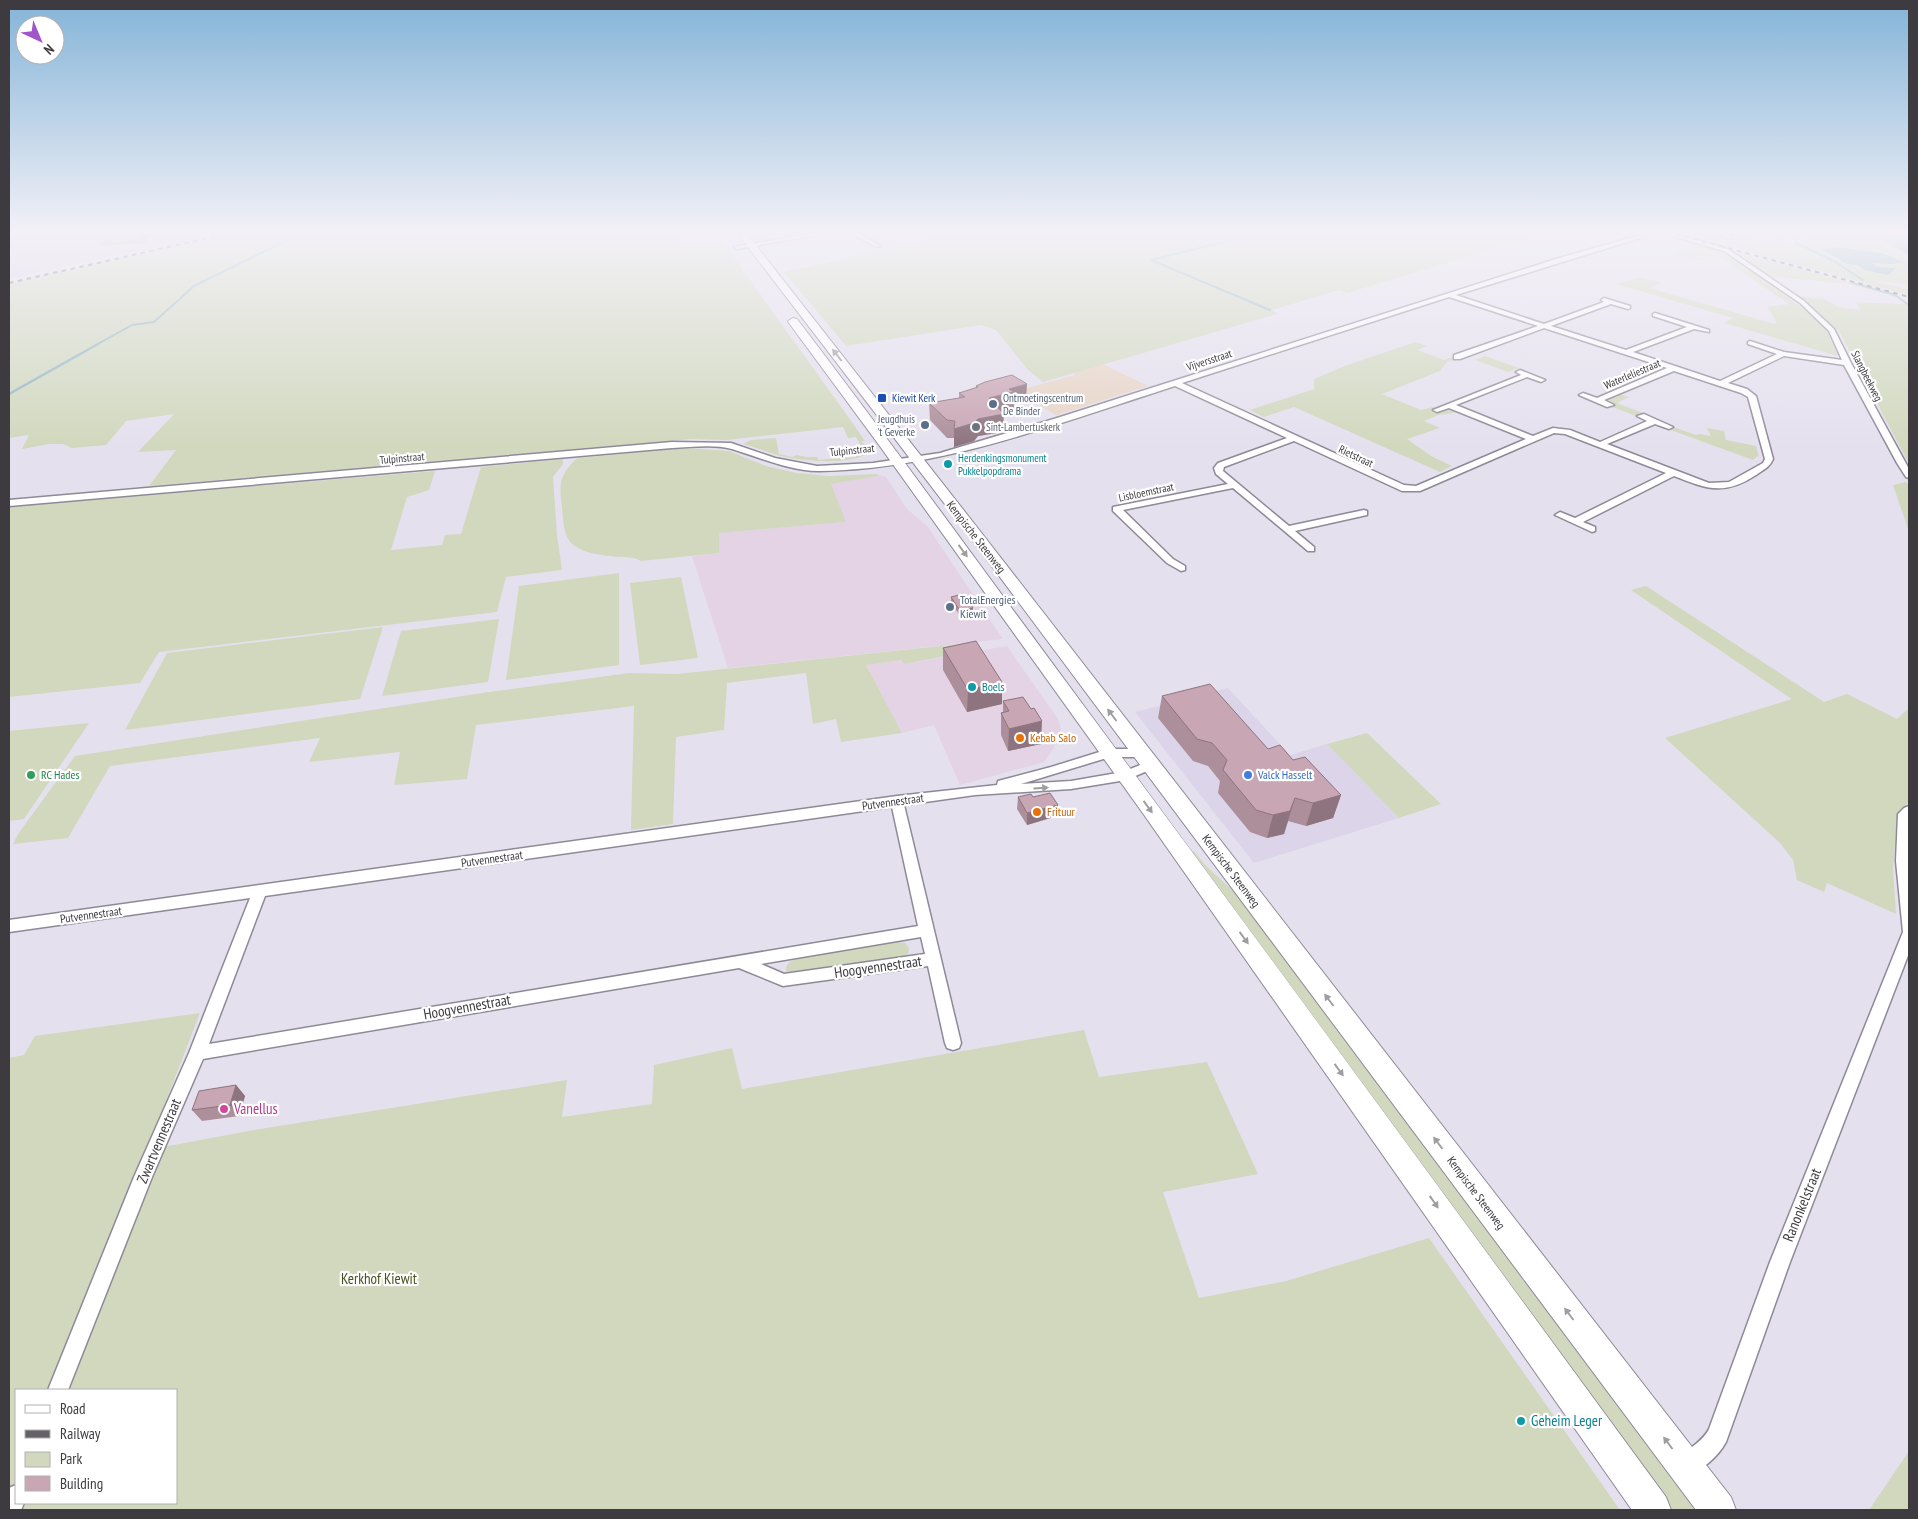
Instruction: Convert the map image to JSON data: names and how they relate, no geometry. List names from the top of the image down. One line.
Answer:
{"streets":{"main road":["Kempische Steenweg"],"street":["Vijversstraat","Waterleliestraat","Slangbeekweg","Tulpinstraat","Rietstraat","Lisbloemstraat","Putvennestraat","Hoogvennestraat","Zwartvennestraat","Ranonkelstraat"]},"crossings":[["Vijversstraat","Tulpinstraat"],["Vijversstraat","Rietstraat"],["Vijversstraat","Kempische Steenweg"],["Waterleliestraat","Rietstraat"],["Tulpinstraat","Kempische Steenweg"],["Kempische Steenweg","Putvennestraat"],["Kempische Steenweg","Ranonkelstraat"],["Putvennestraat","Hoogvennestraat"],["Putvennestraat","Zwartvennestraat"],["Hoogvennestraat","Zwartvennestraat"]],"parks":["Kerkhof Kiewit"],"places":{"transit":["Kiewit Kerk"],"other":["Ontmoetingscentrum De Binder","Jeugdhuis 't Geverke","Sint-Lambertuskerk","Herdenkingsmonument Pukkelpopdrama","TotalEnergies Kiewit","Boels","Kebab Salo","RC Hades","Valck Hasselt","Frituur","Vanellus","Geheim Leger"]},"legend":["Road","Railway","Park","Building"],"north":"bottom right"}
